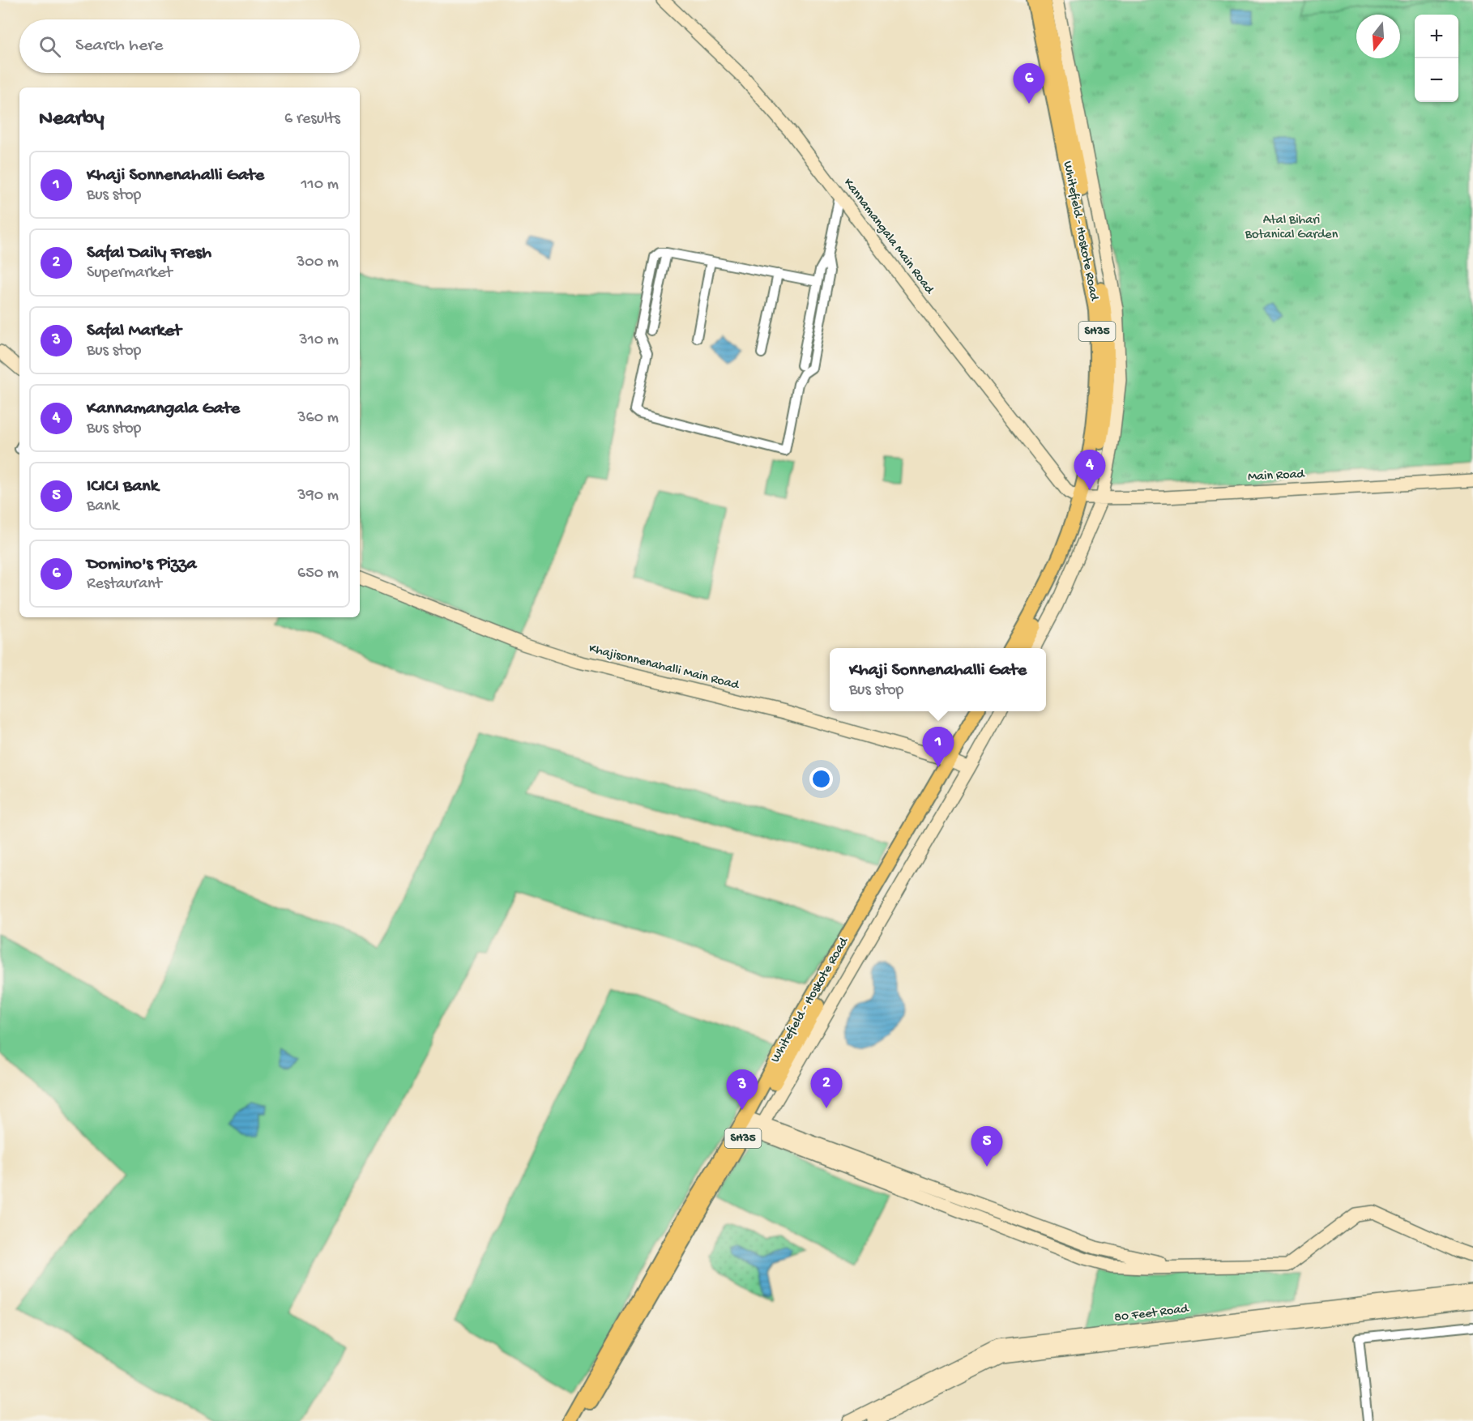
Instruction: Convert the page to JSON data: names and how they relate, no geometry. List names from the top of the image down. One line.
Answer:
{"streets":{"main road":["Whitefield - Hoskote Road","SH35"],"street":["Kannamangala Main Road","Main Road","Khajisonnenahalli Main Road","80 Feet Road"]},"crossings":[["Whitefield - Hoskote Road","Kannamangala Main Road"],["Whitefield - Hoskote Road","Main Road"],["Whitefield - Hoskote Road","Khajisonnenahalli Main Road"],["Kannamangala Main Road","Main Road"]],"parks":["Atal Bihari Botanical Garden"],"north":"bottom","page":{"map_buttons":["+","−"],"search":"Search here","pins":["6","4","1","2","3","5"],"heading":["Nearby","6 results"],"list":[{"mark":"1","name":"Khaji Sonnenahalli Gate","note":"Bus stop","value":"110 m"},{"mark":"2","name":"Safal Daily Fresh","note":"Supermarket","value":"300 m"},{"mark":"3","name":"Safal Market","note":"Bus stop","value":"310 m"},{"mark":"4","name":"Kannamangala Gate","note":"Bus stop","value":"360 m"},{"mark":"5","name":"ICICI Bank","note":"Bank","value":"390 m"},{"mark":"6","name":"Domino's Pizza","note":"Restaurant","value":"650 m"}],"popup":["Khaji Sonnenahalli Gate","Bus stop"]}}
